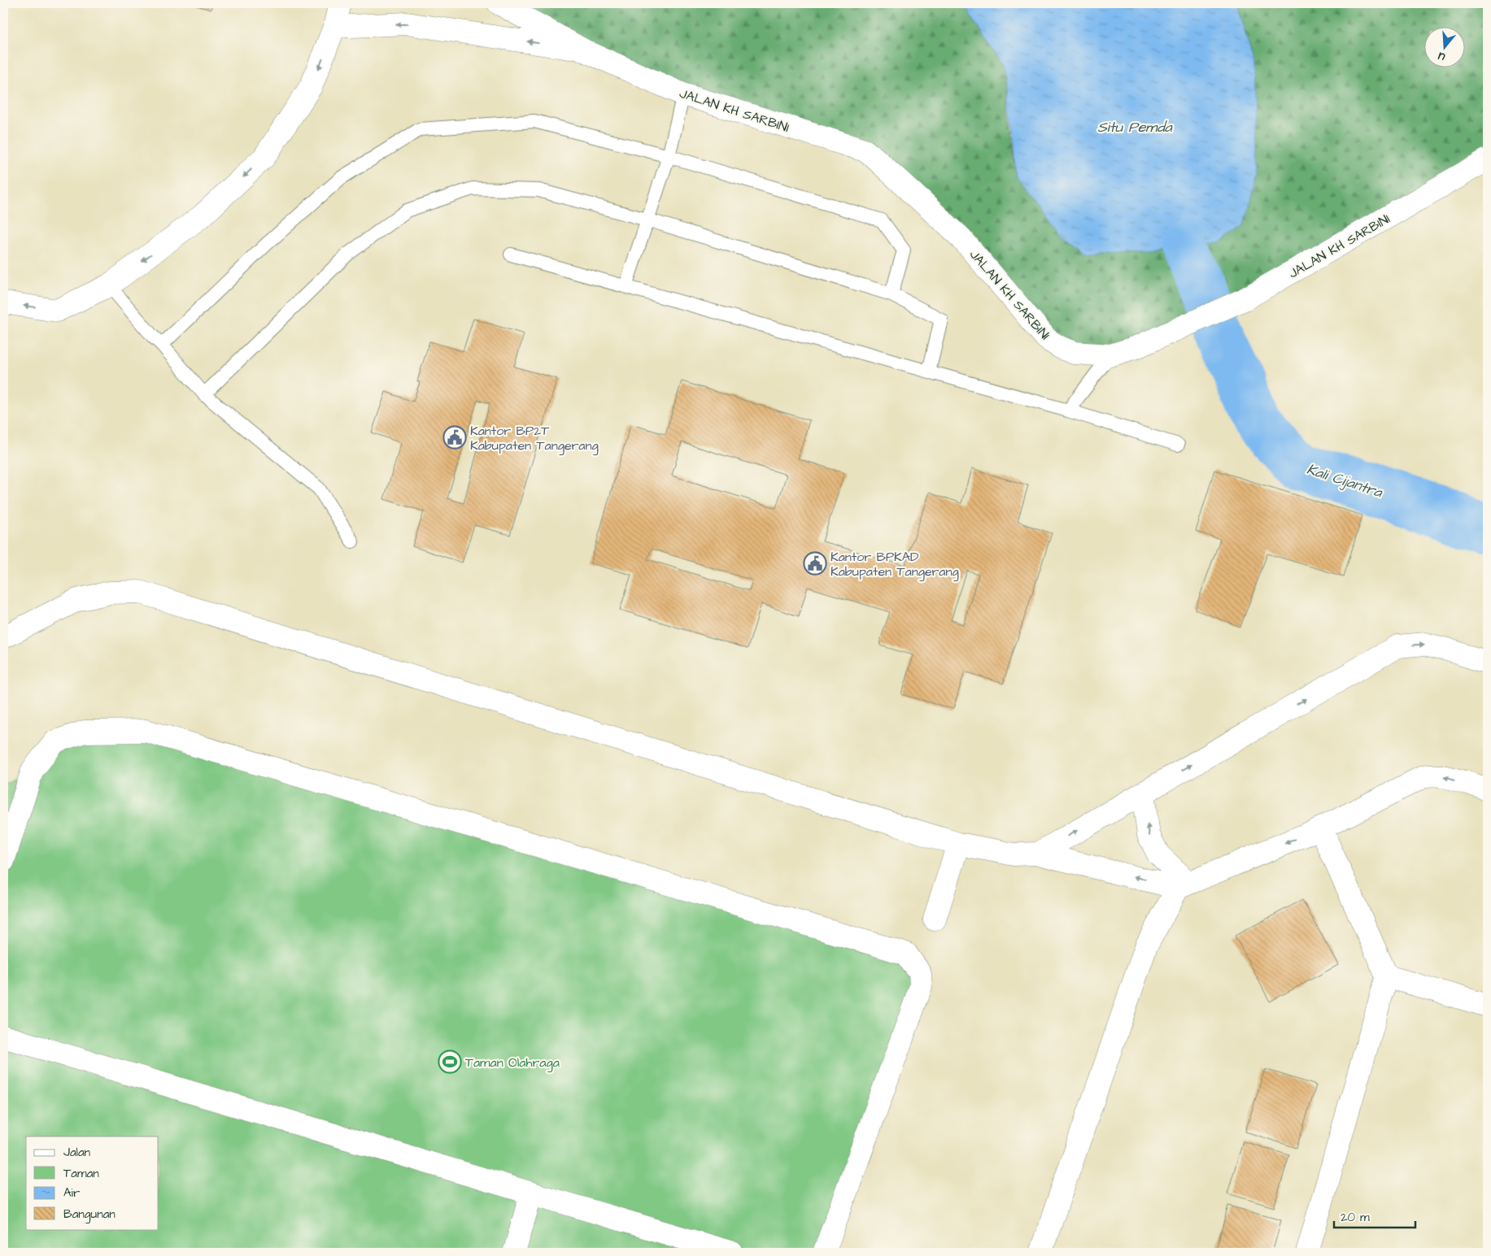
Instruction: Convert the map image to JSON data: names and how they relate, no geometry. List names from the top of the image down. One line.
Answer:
{"streets":{"street":["JALAN KH SARBINI"]},"water":["Situ Pemda","Kali Cijantra"],"places":{"public building":["Kantor BP2T Kabupaten Tangerang","Kantor BPKAD Kabupaten Tangerang"],"sports":["Taman Olahraga"]},"legend":["Jalan","Taman","Air","Bangunan"],"scale_bar":"20 m","north":"bottom"}
